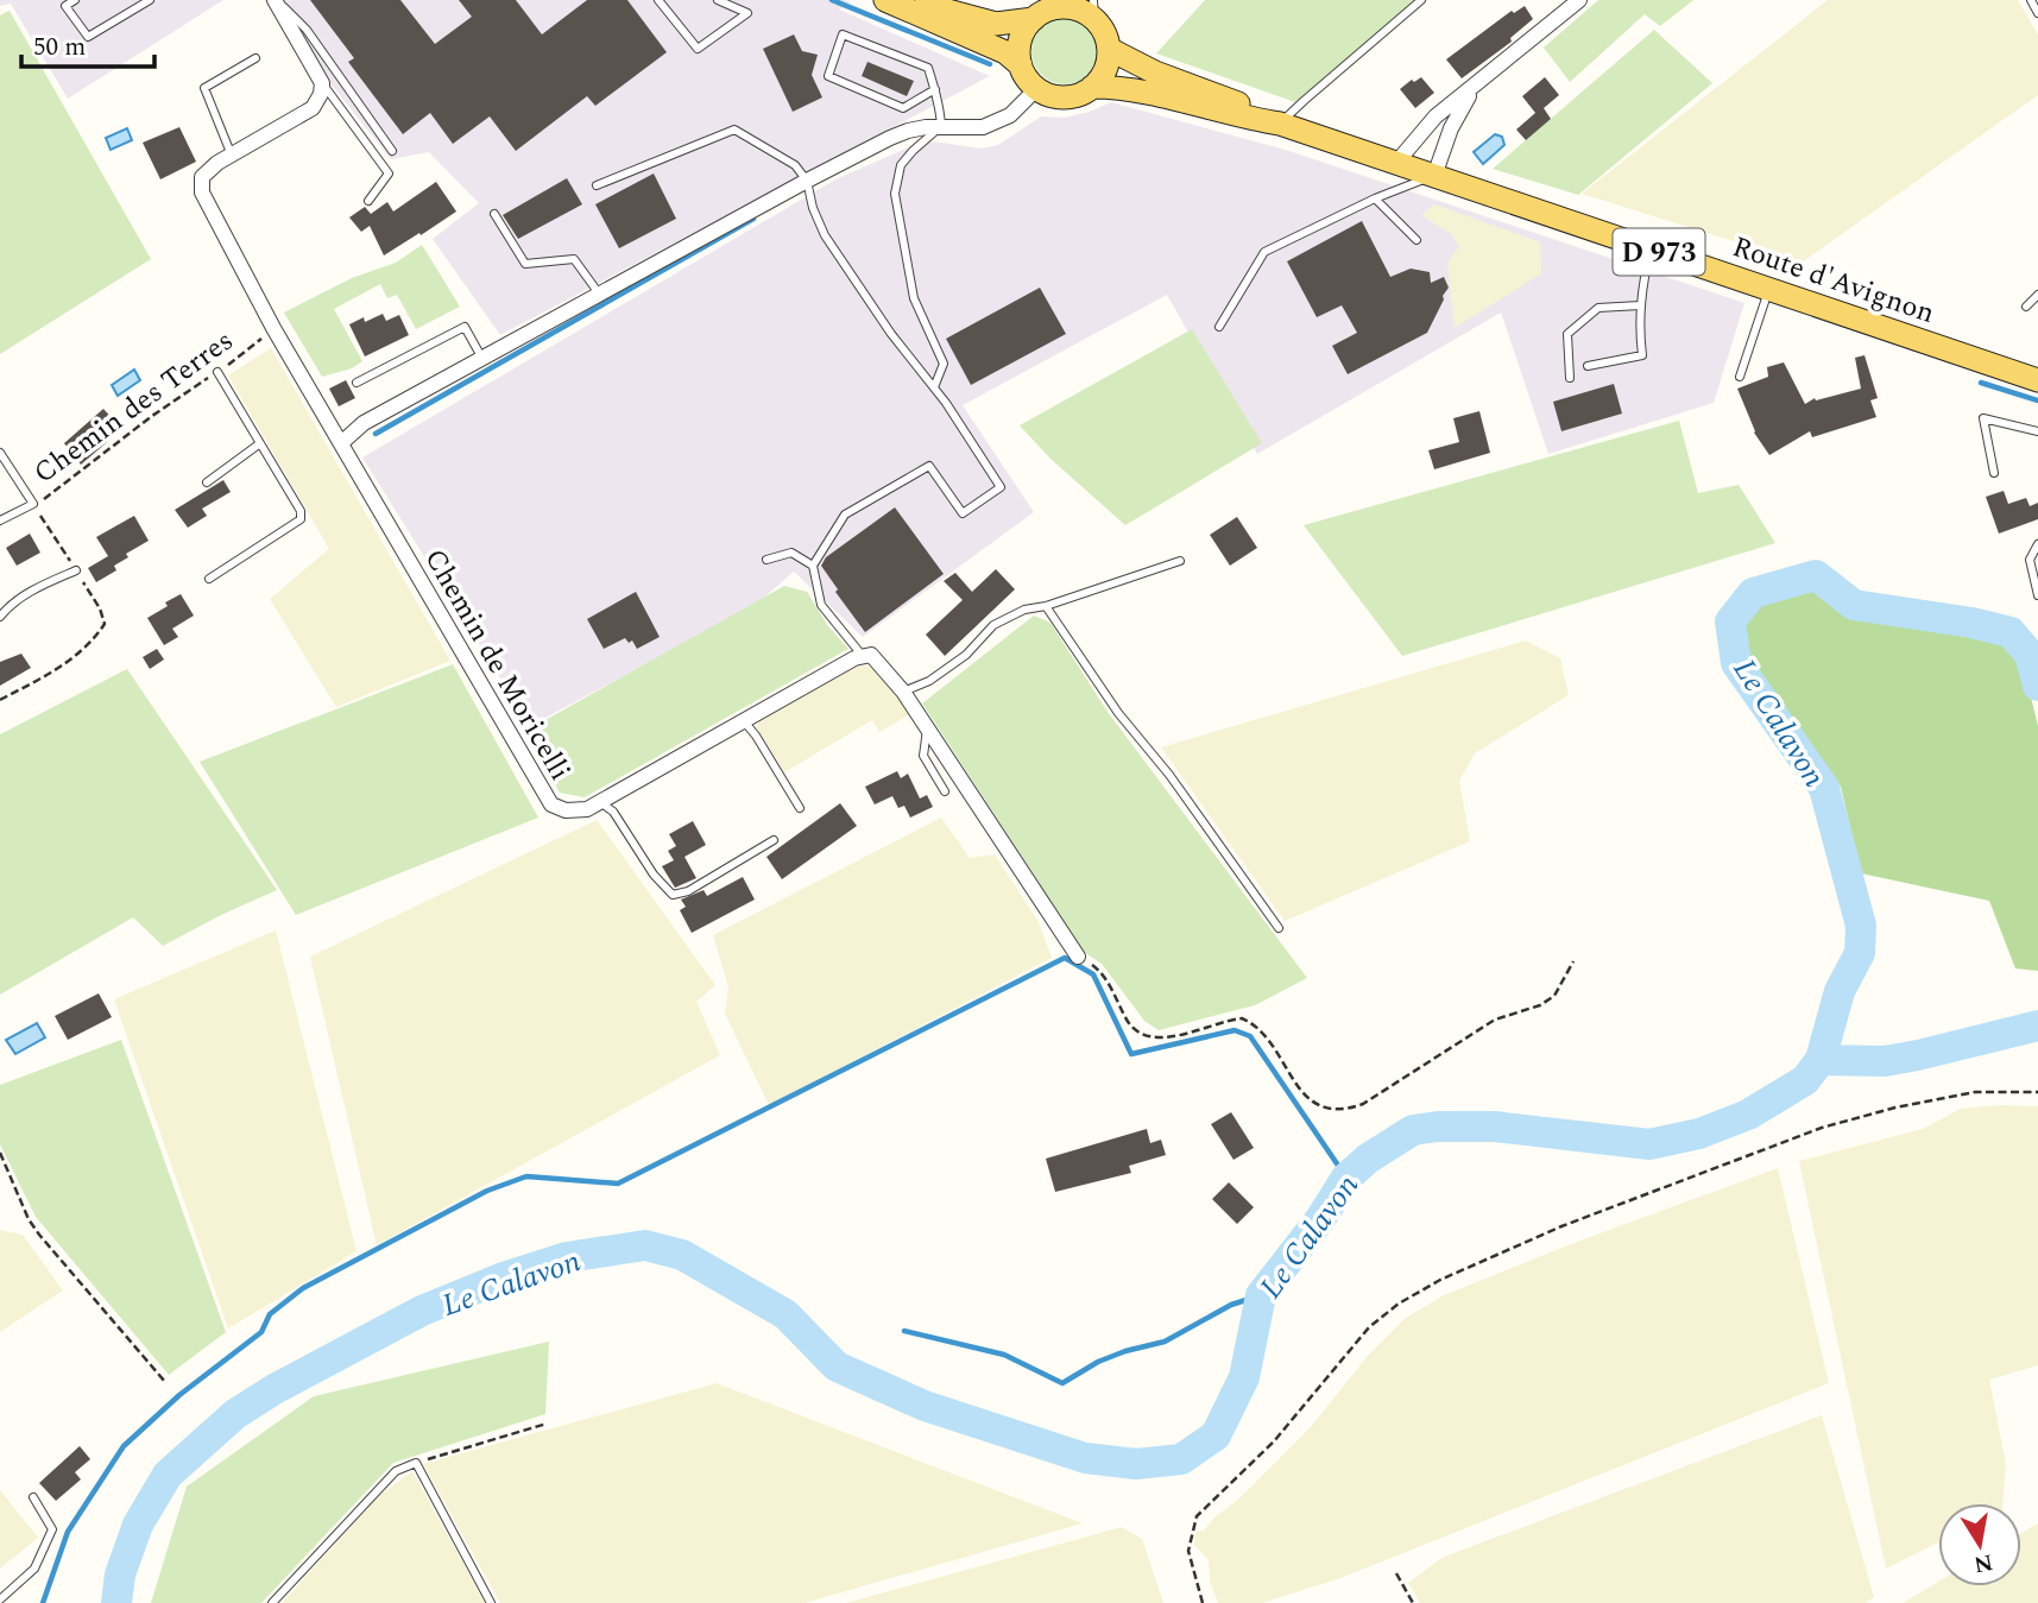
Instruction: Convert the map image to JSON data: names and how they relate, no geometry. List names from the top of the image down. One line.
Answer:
{"streets":{"main road":["D 973","Route d'Avignon"],"street":["Chemin de Moricelli"],"path":["Chemin des Terres"]},"crossings":[["Chemin des Terres","Chemin de Moricelli"]],"water":["Le Calavon"],"scale_bar":"50 m","north":"bottom"}
